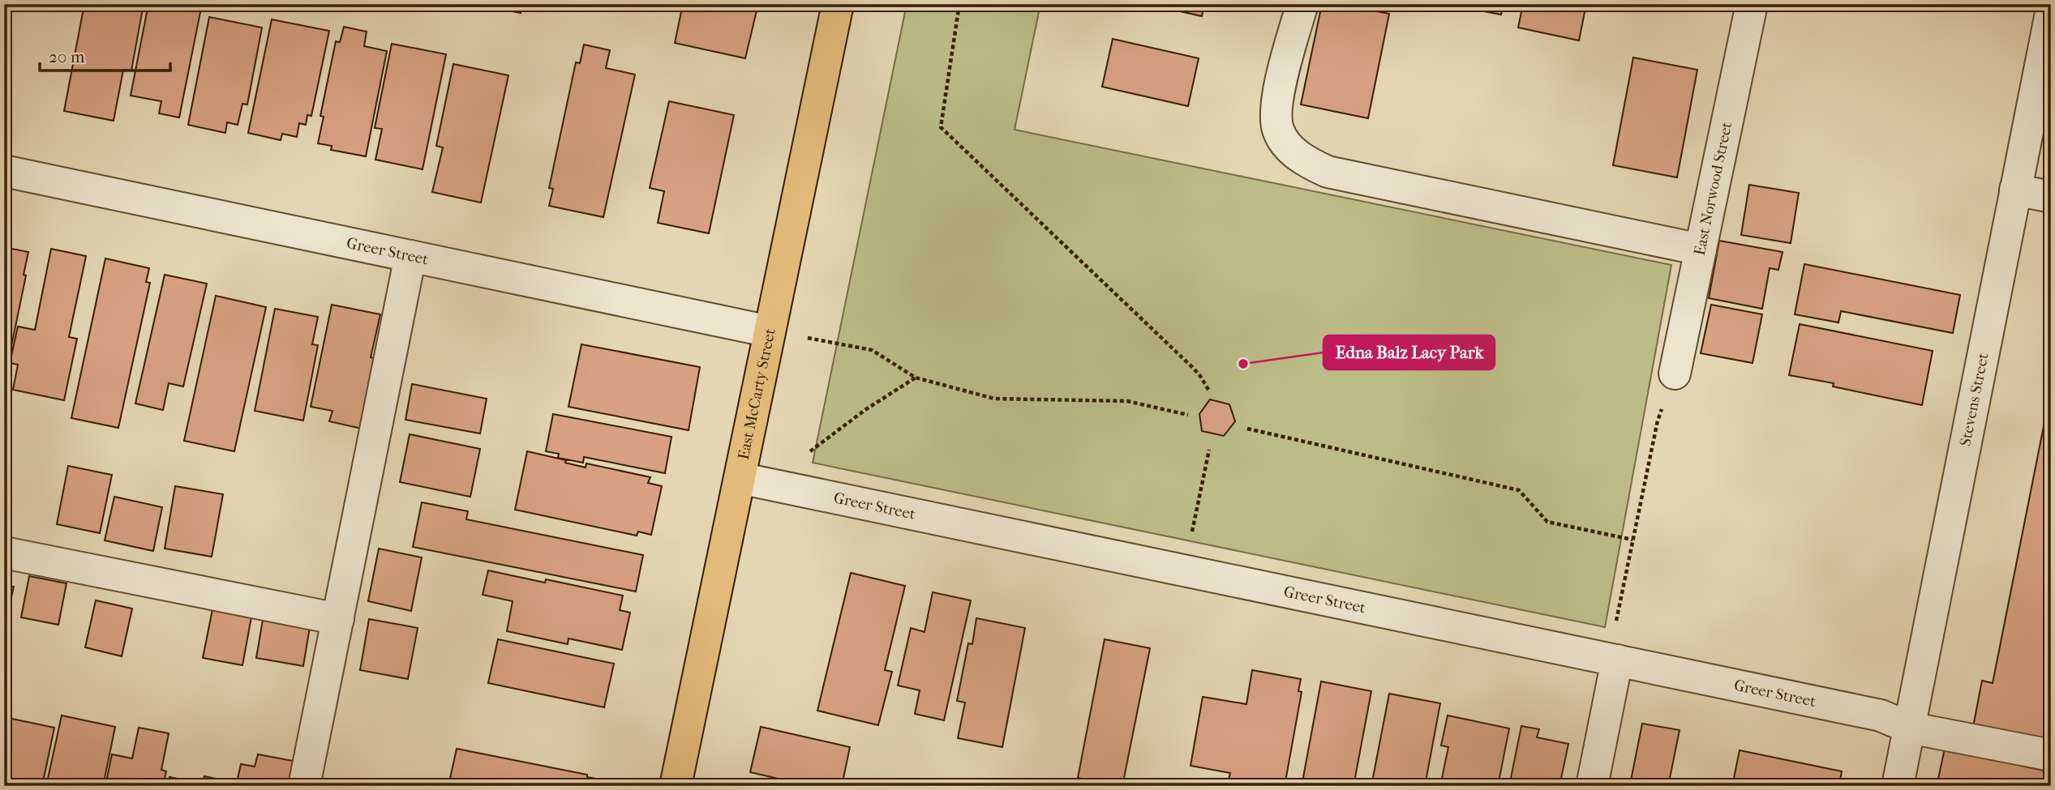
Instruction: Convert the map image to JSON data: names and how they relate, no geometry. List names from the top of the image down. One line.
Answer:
{"streets":{"main road":["East McCarty Street"],"street":["East Norwood Street","Greer Street","Stevens Street"]},"crossings":[["Greer Street","East McCarty Street"],["Greer Street","Stevens Street"]],"places":["Edna Balz Lacy Park"],"scale_bar":"20 m"}
